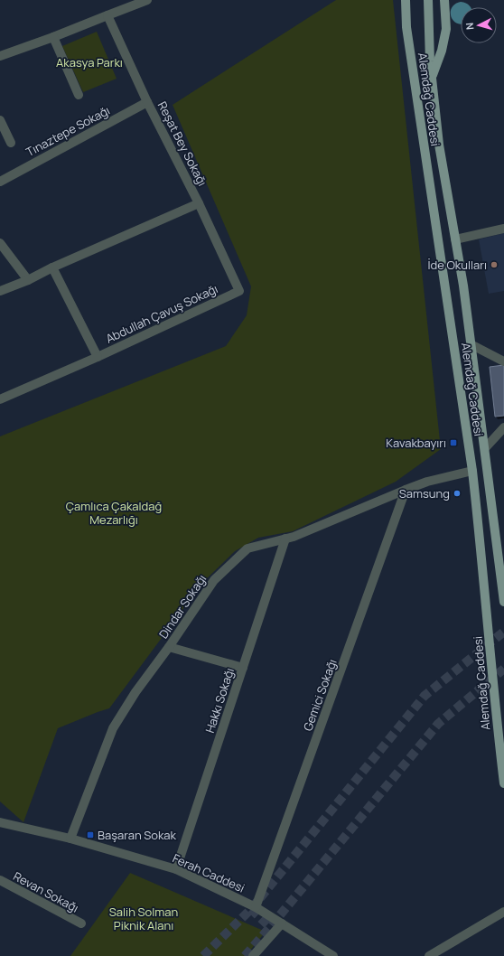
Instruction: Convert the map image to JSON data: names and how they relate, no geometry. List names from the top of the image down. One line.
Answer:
{"streets":{"main road":["Alemdağ Caddesi"],"street":["Tınaztepe Sokağı","Reşat Bey Sokağı","Abdullah Çavuş Sokağı","Dindar Sokağı","Gemici Sokağı","Hakkı Sokağı","Ferah Caddesi","Revan Sokağı"]},"crossings":[["Alemdağ Caddesi","Dindar Sokağı"],["Tınaztepe Sokağı","Reşat Bey Sokağı"],["Reşat Bey Sokağı","Abdullah Çavuş Sokağı"],["Dindar Sokağı","Gemici Sokağı"],["Dindar Sokağı","Hakkı Sokağı"],["Dindar Sokağı","Ferah Caddesi"],["Gemici Sokağı","Ferah Caddesi"],["Hakkı Sokağı","Ferah Caddesi"]],"parks":["Akasya Parkı","Çamlıca Çakaldağ Mezarlığı","Salih Solman Piknik Alanı"],"places":{"other":["İde Okulları","Samsung"],"transit":["Kavakbayırı","Başaran Sokak"]},"north":"left"}
